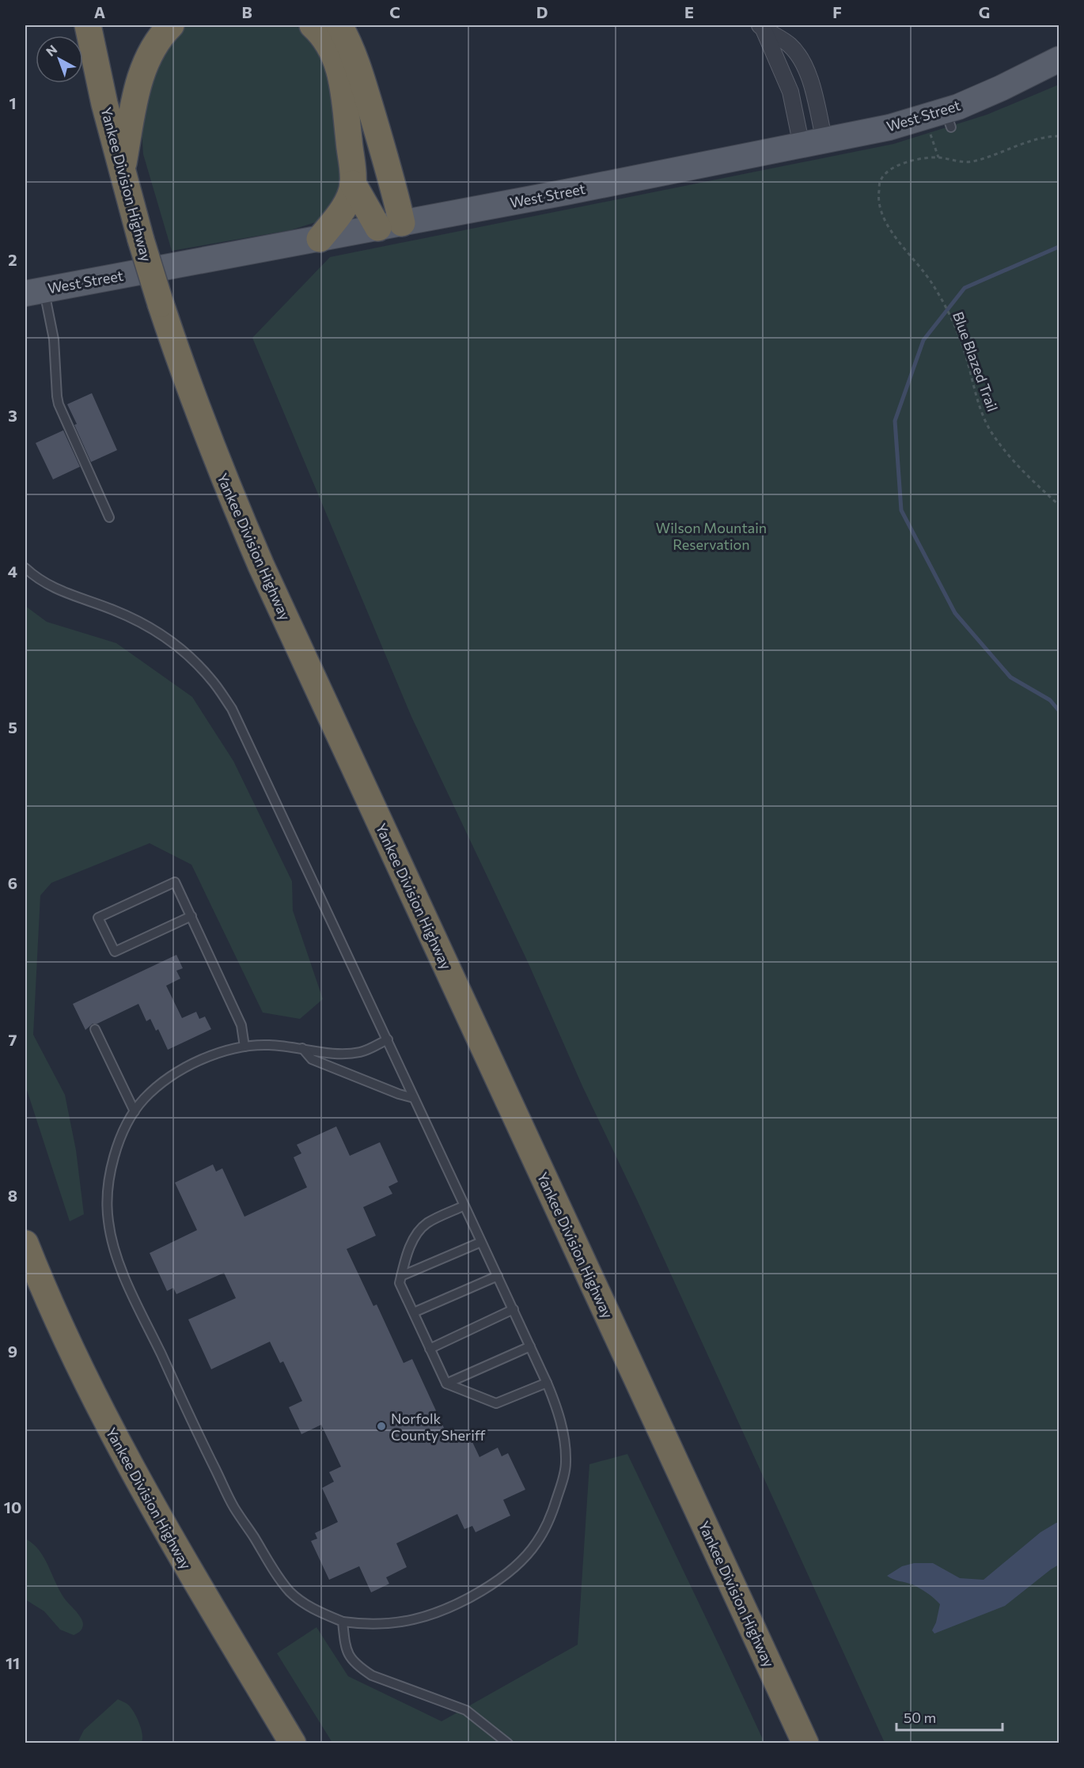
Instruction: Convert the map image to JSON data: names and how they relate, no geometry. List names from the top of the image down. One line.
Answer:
{"streets":{"highway":["Yankee Division Highway"],"main road":["West Street"],"path":["Blue Blazed Trail"]},"parks":["Wilson Mountain Reservation"],"places":["Norfolk County Sheriff"],"scale_bar":"50 m","north":"top left","grid":{"columns":["A","B","C","D","E","F","G"],"rows":["1","2","3","4","5","6","7","8","9","10","11"]}}
